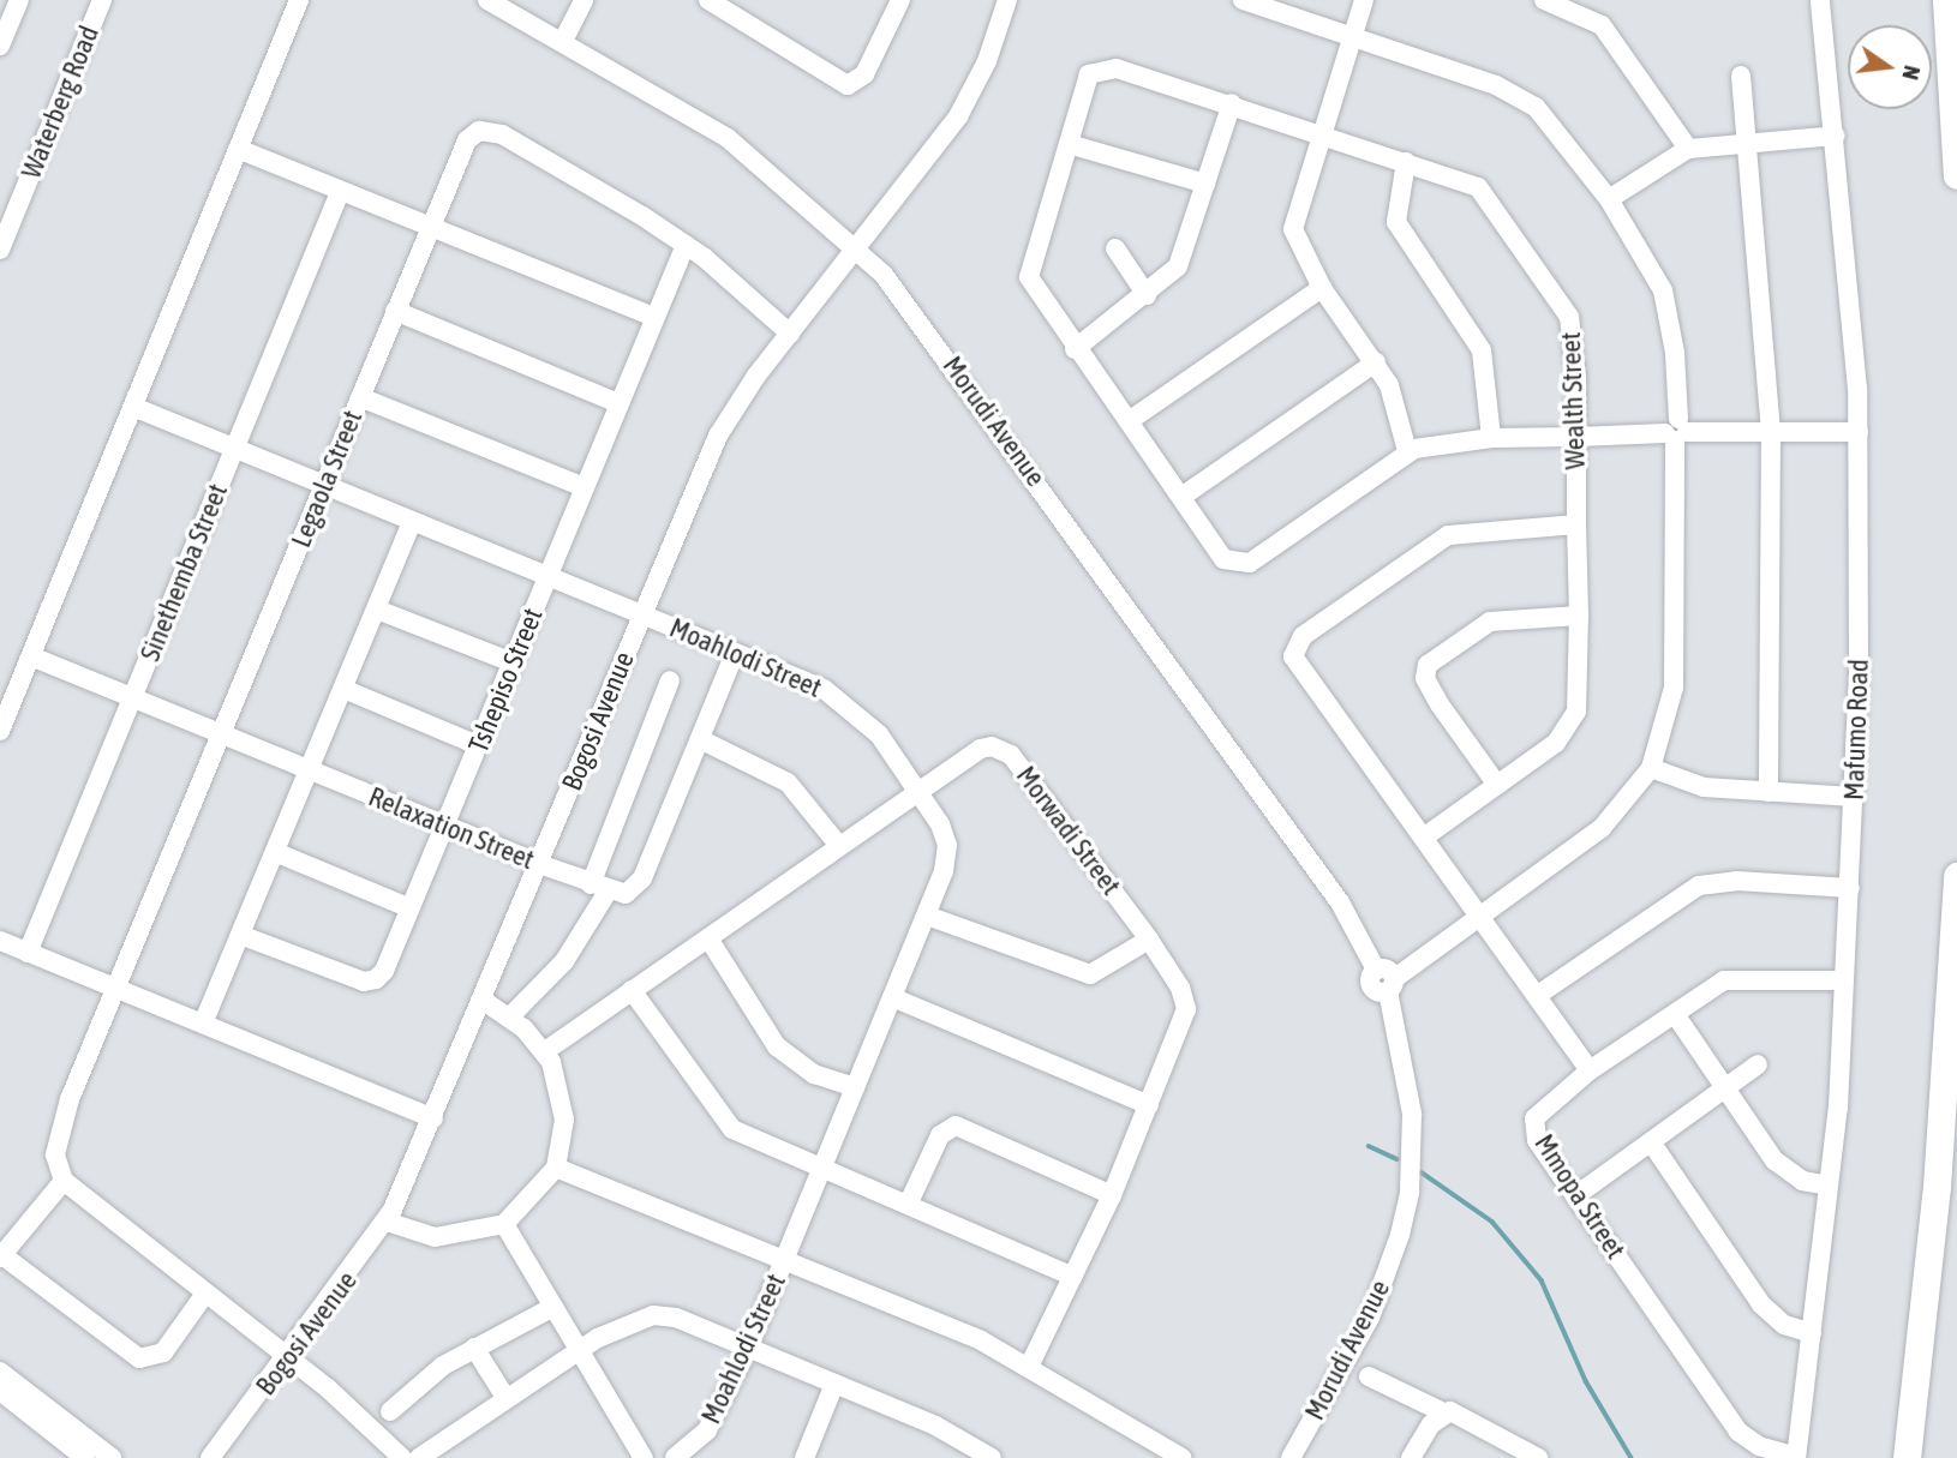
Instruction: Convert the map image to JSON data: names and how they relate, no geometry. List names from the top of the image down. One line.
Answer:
{"streets":{"street":["Waterberg Road","Wealth Street","Morudi Avenue","Legaola Street","Sinethemba Street","Moahlodi Street","Tshepiso Street","Bogosi Avenue","Mafumo Road","Relaxation Street","Morwadi Street","Mmopa Street"]},"crossings":[["Morudi Avenue","Bogosi Avenue"],["Legaola Street","Moahlodi Street"],["Legaola Street","Tshepiso Street"],["Legaola Street","Bogosi Avenue"],["Legaola Street","Relaxation Street"],["Sinethemba Street","Moahlodi Street"],["Sinethemba Street","Relaxation Street"],["Moahlodi Street","Tshepiso Street"],["Moahlodi Street","Bogosi Avenue"],["Moahlodi Street","Morwadi Street"],["Tshepiso Street","Relaxation Street"],["Bogosi Avenue","Relaxation Street"],["Mafumo Road","Mmopa Street"]],"north":"right"}
